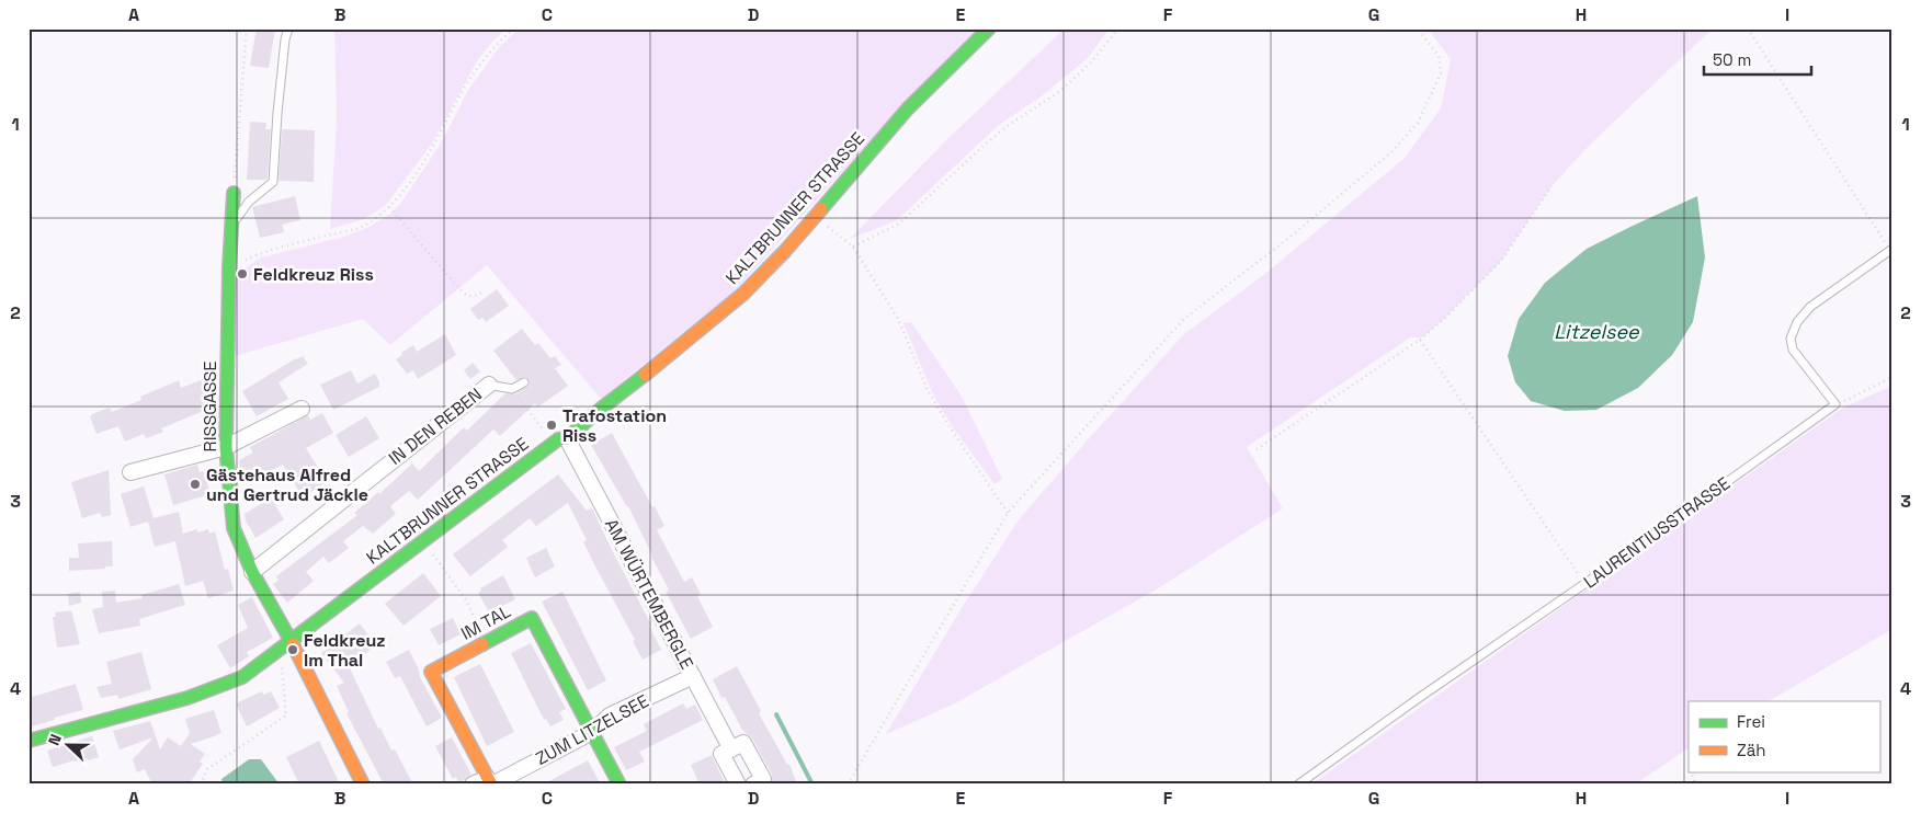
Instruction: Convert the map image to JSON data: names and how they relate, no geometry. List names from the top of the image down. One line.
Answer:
{"streets":{"street":["KALTBRUNNER STRASSE","RISSGASSE","IN DEN REBEN","AM WÜRTEMBERGLE","IM TAL","ZUM LITZELSEE"],"lane":["LAURENTIUSSTRASSE"]},"crossings":[["KALTBRUNNER STRASSE","RISSGASSE"],["KALTBRUNNER STRASSE","AM WÜRTEMBERGLE"],["RISSGASSE","IN DEN REBEN"],["AM WÜRTEMBERGLE","ZUM LITZELSEE"],["IM TAL","ZUM LITZELSEE"]],"water":["Litzelsee"],"places":["Feldkreuz Riss","Trafostation Riss","Gästehaus Alfred und Gertrud Jäckle","Feldkreuz Im Thal"],"legend":["Frei","Zäh"],"scale_bar":"50 m","north":"left","grid":{"columns":["A","B","C","D","E","F","G","H","I"],"rows":["1","2","3","4"]}}
